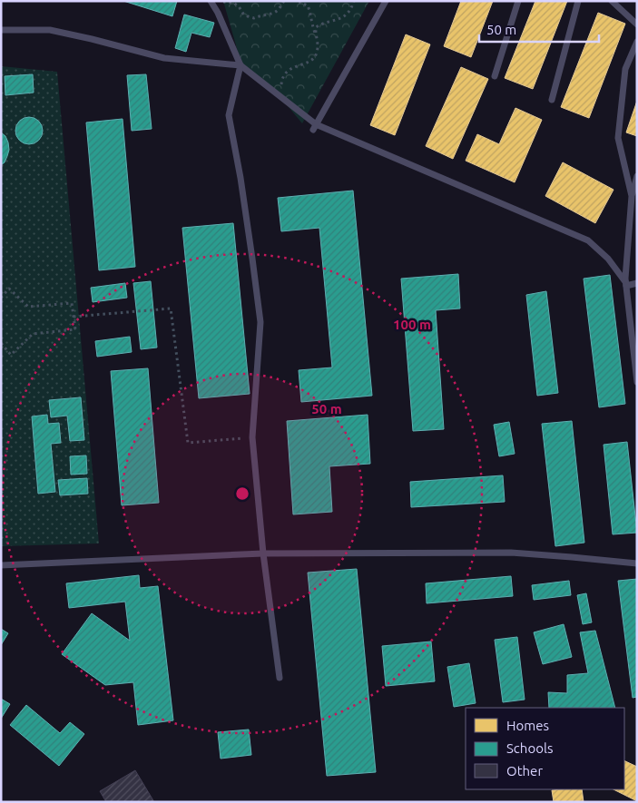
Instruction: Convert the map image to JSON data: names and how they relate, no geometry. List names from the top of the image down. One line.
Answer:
{"legend":["Homes","Schools","Other"],"scale_bar":"50 m","rings":["100 m","50 m"]}
